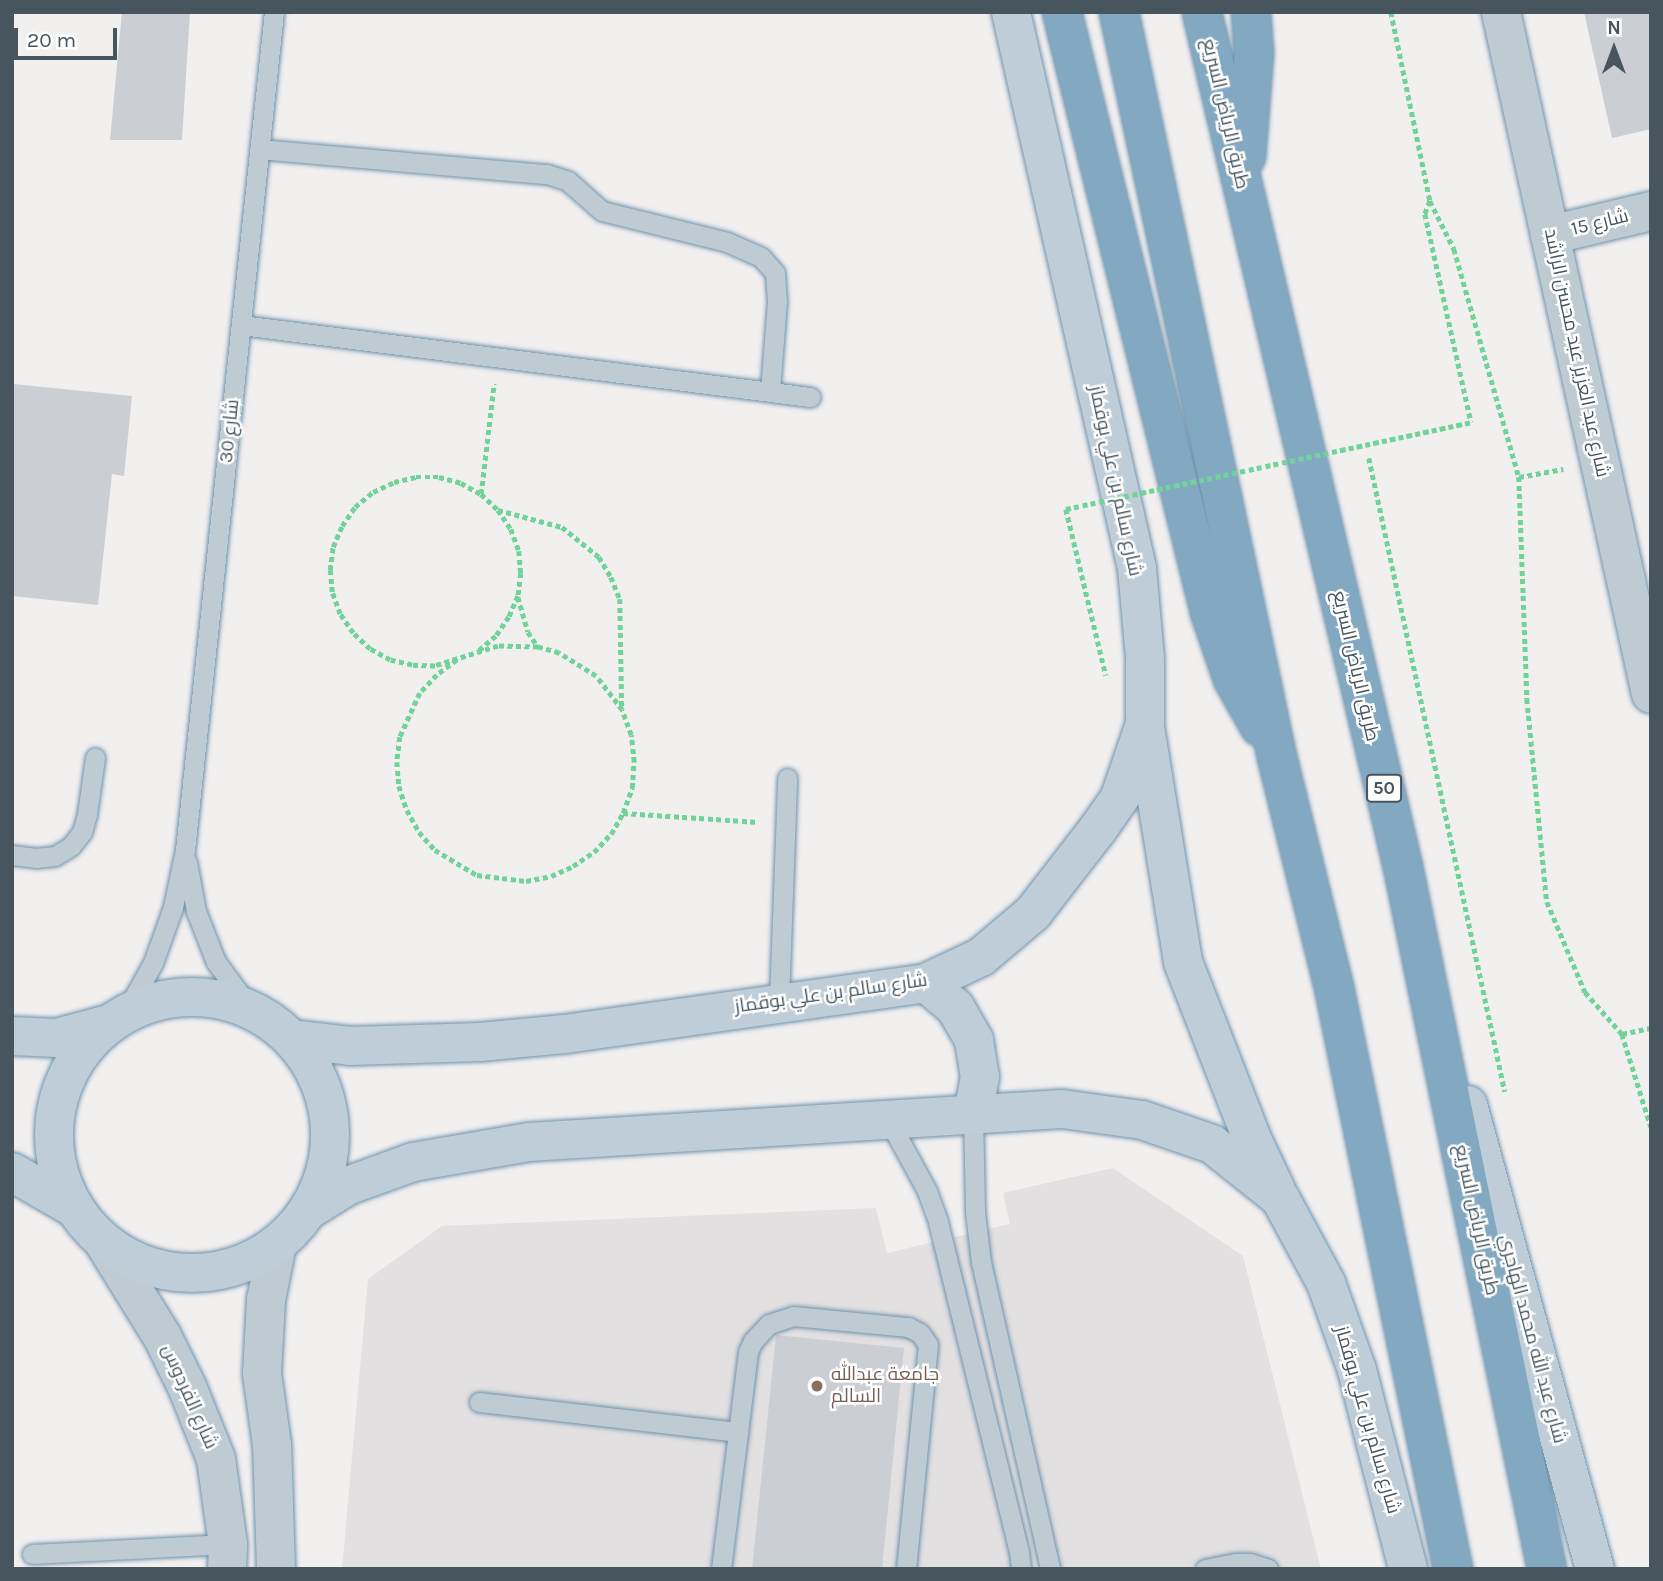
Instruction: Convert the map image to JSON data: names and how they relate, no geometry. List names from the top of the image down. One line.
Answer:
{"streets":{"highway":["طريق الرياض السريع","50"],"main road":["شارع سالم بن علي بوقماز","شارع عبد الله محمد الهاجري"],"street":["شارع 15","شارع عبد العزيز عبد محسن الراشد","شارع الفردوس"],"lane":["شارع 30"]},"crossings":[["طريق الرياض السريع","شارع عبد الله محمد الهاجري"],["شارع 15","شارع عبد العزيز عبد محسن الراشد"]],"places":["جامعة عبدالله السالم"],"scale_bar":"20 m","north":"top"}
